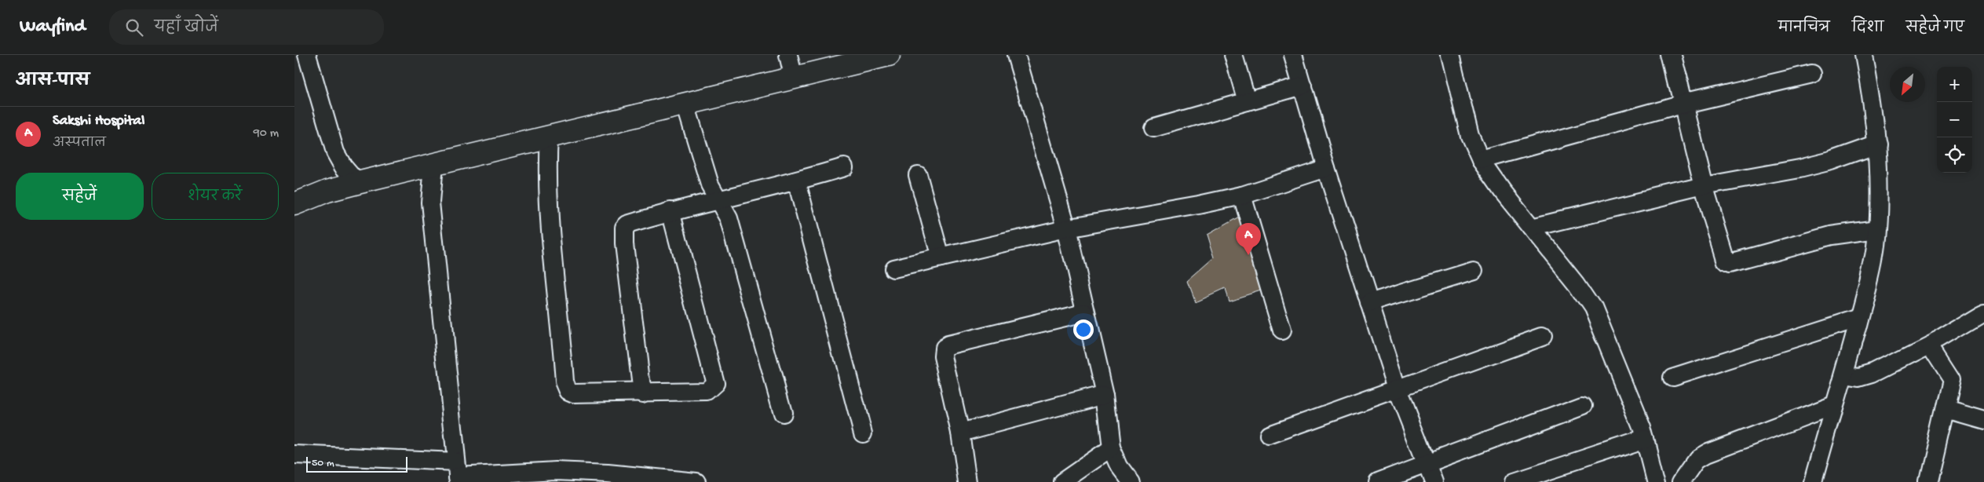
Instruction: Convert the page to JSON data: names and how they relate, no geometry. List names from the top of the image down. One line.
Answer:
{"scale_bar":"50 m","north":"bottom left","page":{"header":"Wayfind","search":"यहाँ खोजें","nav":["मानचित्र","दिशा","सहेजे गए"],"heading":"आस-पास","map_buttons":["+","−"],"list":[{"mark":"A","name":"Sakshi Hospital","note":"अस्पताल","value":"90 m"}],"buttons":["सहेजें","शेयर करें"],"pins":"A","scale":"50 m"}}
